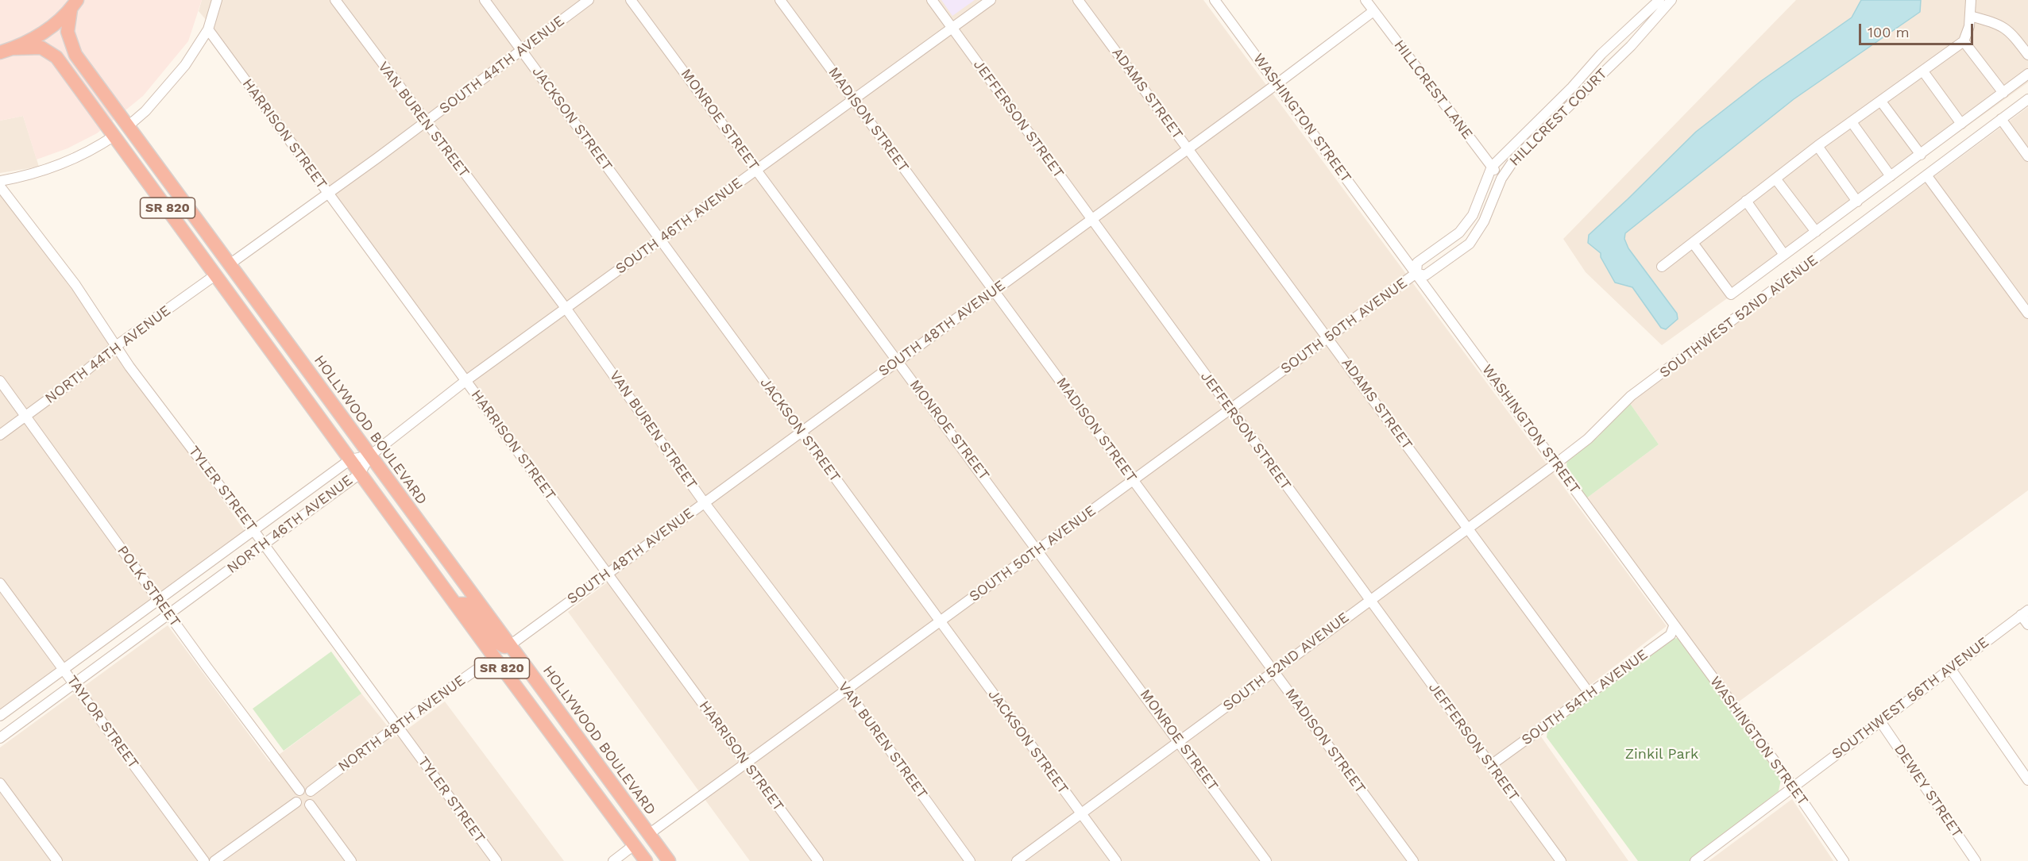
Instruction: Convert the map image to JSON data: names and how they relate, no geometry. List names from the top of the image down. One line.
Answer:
{"streets":{"highway":["SR 820","HOLLYWOOD BOULEVARD"],"street":["SOUTH 44TH AVENUE","HILLCREST LANE","ADAMS STREET","HILLCREST COURT","WASHINGTON STREET","JACKSON STREET","JEFFERSON STREET","VAN BUREN STREET","MONROE STREET","MADISON STREET","HARRISON STREET","SOUTH 46TH AVENUE","SOUTHWEST 52ND AVENUE","SOUTH 50TH AVENUE","SOUTH 48TH AVENUE","NORTH 44TH AVENUE","TYLER STREET","NORTH 46TH AVENUE","POLK STREET","SOUTH 52ND AVENUE","SOUTH 54TH AVENUE","SOUTHWEST 56TH AVENUE","TAYLOR STREET","NORTH 48TH AVENUE","DEWEY STREET"]},"crossings":[["SOUTH 44TH AVENUE","JACKSON STREET"],["SOUTH 44TH AVENUE","VAN BUREN STREET"],["SOUTH 44TH AVENUE","HARRISON STREET"],["SOUTH 44TH AVENUE","HOLLYWOOD BOULEVARD"],["HILLCREST LANE","HILLCREST COURT"],["HILLCREST LANE","SOUTH 48TH AVENUE"],["ADAMS STREET","SOUTH 50TH AVENUE"],["ADAMS STREET","SOUTH 48TH AVENUE"],["ADAMS STREET","SOUTH 52ND AVENUE"],["ADAMS STREET","SOUTH 54TH AVENUE"],["HILLCREST COURT","WASHINGTON STREET"],["HILLCREST COURT","SOUTH 50TH AVENUE"],["WASHINGTON STREET","SOUTHWEST 52ND AVENUE"],["WASHINGTON STREET","SOUTH 50TH AVENUE"],["WASHINGTON STREET","SOUTH 48TH AVENUE"],["WASHINGTON STREET","SOUTH 52ND AVENUE"],["WASHINGTON STREET","SOUTH 54TH AVENUE"],["WASHINGTON STREET","SOUTHWEST 56TH AVENUE"],["JACKSON STREET","SOUTH 46TH AVENUE"],["JACKSON STREET","SOUTH 50TH AVENUE"],["JACKSON STREET","SOUTH 48TH AVENUE"],["JACKSON STREET","SOUTH 52ND AVENUE"],["JEFFERSON STREET","SOUTH 46TH AVENUE"],["JEFFERSON STREET","SOUTH 50TH AVENUE"],["JEFFERSON STREET","SOUTH 48TH AVENUE"],["JEFFERSON STREET","SOUTH 52ND AVENUE"],["JEFFERSON STREET","SOUTH 54TH AVENUE"],["VAN BUREN STREET","SOUTH 46TH AVENUE"],["VAN BUREN STREET","SOUTH 50TH AVENUE"],["VAN BUREN STREET","SOUTH 48TH AVENUE"],["MONROE STREET","SOUTH 46TH AVENUE"],["MONROE STREET","SOUTH 50TH AVENUE"],["MONROE STREET","SOUTH 48TH AVENUE"],["MONROE STREET","SOUTH 52ND AVENUE"],["MADISON STREET","SOUTH 46TH AVENUE"],["MADISON STREET","SOUTH 50TH AVENUE"],["MADISON STREET","SOUTH 48TH AVENUE"],["MADISON STREET","SOUTH 52ND AVENUE"],["HARRISON STREET","SOUTH 46TH AVENUE"],["HARRISON STREET","SOUTH 50TH AVENUE"],["HARRISON STREET","SOUTH 48TH AVENUE"],["SOUTH 46TH AVENUE","HOLLYWOOD BOULEVARD"],["SOUTH 46TH AVENUE","NORTH 46TH AVENUE"],["SOUTHWEST 52ND AVENUE","SOUTH 52ND AVENUE"],["SOUTH 50TH AVENUE","HOLLYWOOD BOULEVARD"],["SOUTH 48TH AVENUE","HOLLYWOOD BOULEVARD"],["NORTH 44TH AVENUE","HOLLYWOOD BOULEVARD"],["NORTH 44TH AVENUE","TYLER STREET"],["NORTH 44TH AVENUE","POLK STREET"],["HOLLYWOOD BOULEVARD","NORTH 46TH AVENUE"],["HOLLYWOOD BOULEVARD","NORTH 48TH AVENUE"],["TYLER STREET","NORTH 46TH AVENUE"],["TYLER STREET","NORTH 48TH AVENUE"],["NORTH 46TH AVENUE","POLK STREET"],["NORTH 46TH AVENUE","TAYLOR STREET"],["POLK STREET","NORTH 48TH AVENUE"],["SOUTHWEST 56TH AVENUE","DEWEY STREET"]],"parks":["Zinkil Park"],"scale_bar":"100 m"}
